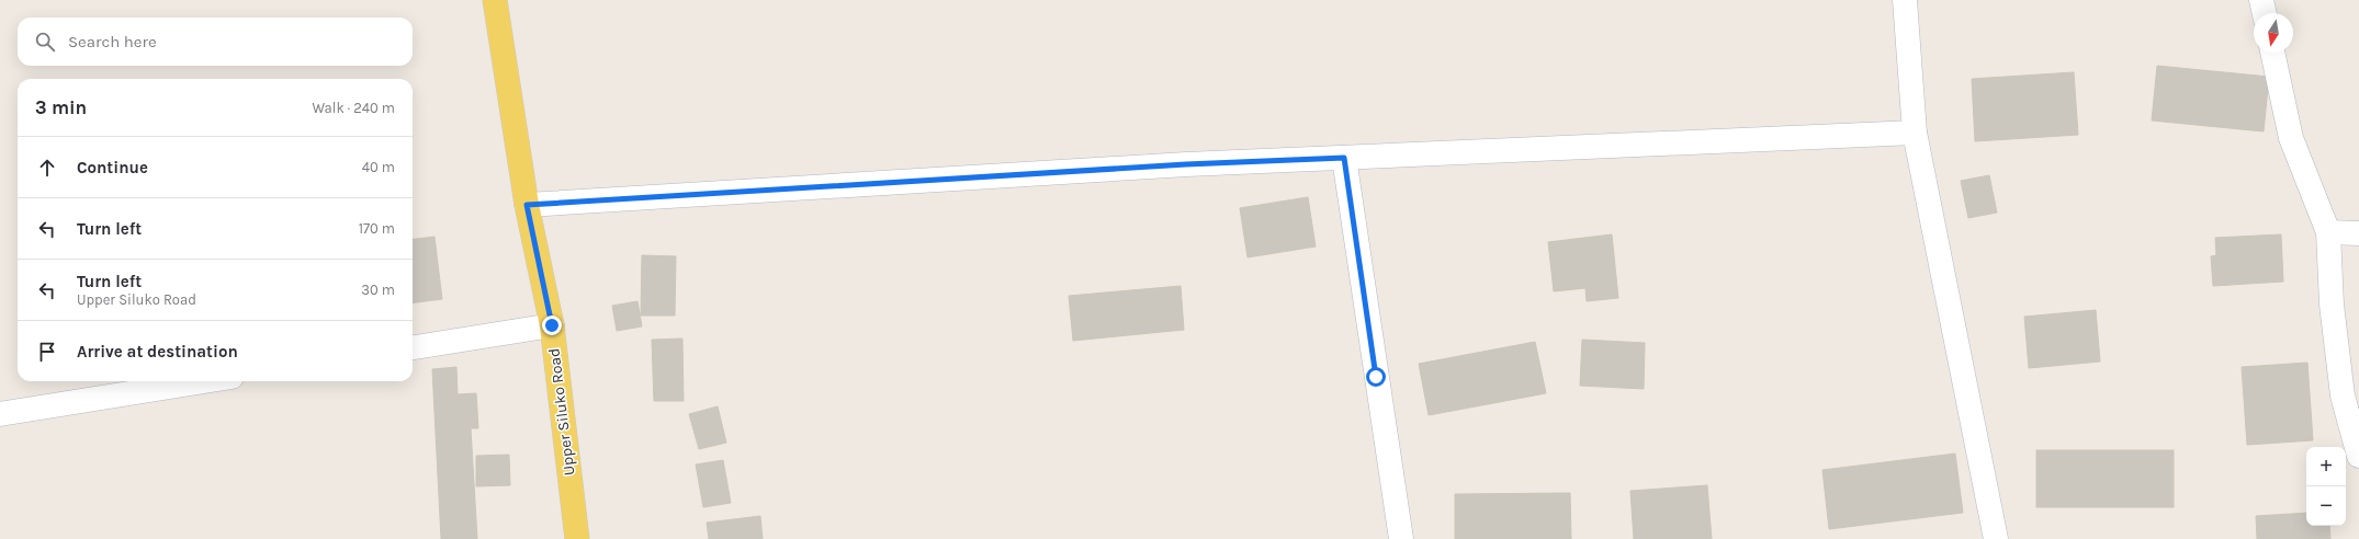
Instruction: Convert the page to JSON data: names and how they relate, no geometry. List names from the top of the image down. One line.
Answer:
{"streets":{"main road":["Upper Siluko Road"]},"north":"bottom","page":{"search":"Search here","heading":["3 min","Walk · 240 m"],"list":[["Continue","40 m"],["Turn left","170 m"],["Turn left","Upper Siluko Road","30 m"],"Arrive at destination"],"map_buttons":["+","−"]}}
